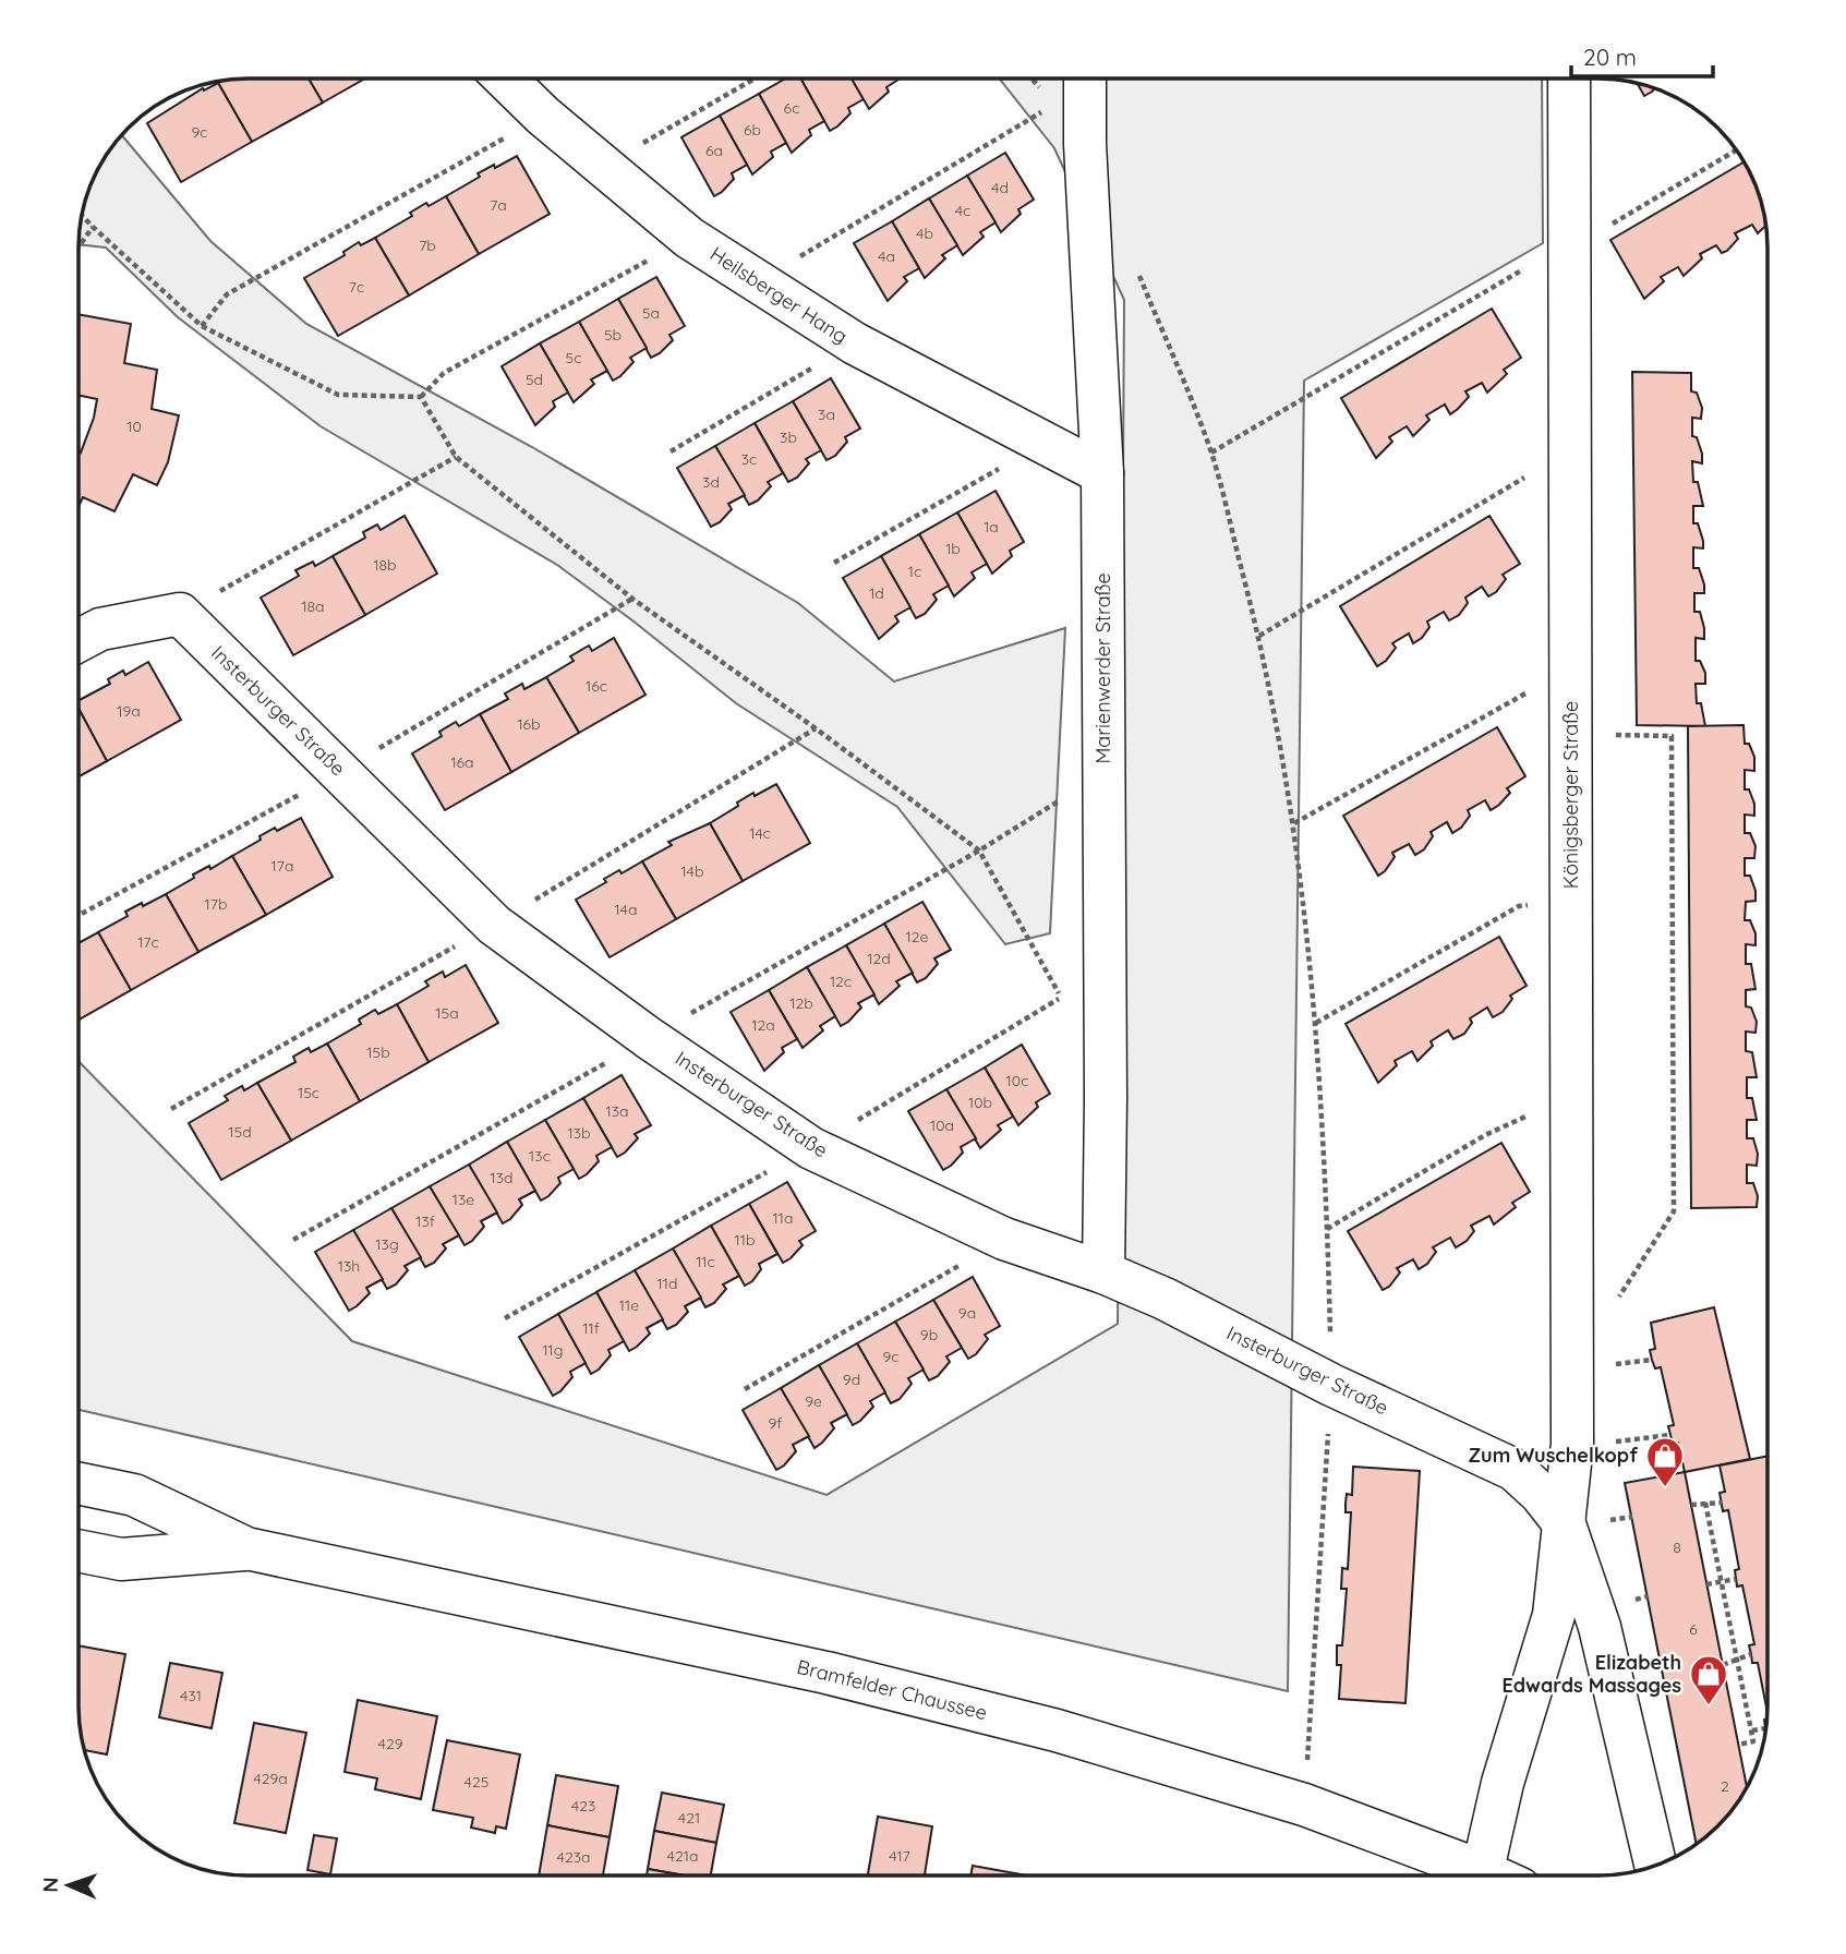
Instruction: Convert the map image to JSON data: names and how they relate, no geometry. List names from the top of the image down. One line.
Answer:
{"streets":{"street":["Heilsberger Hang","Marienwerder Straße","Insterburger Straße","Königsberger Straße","Bramfelder Chaussee"]},"crossings":[["Heilsberger Hang","Marienwerder Straße"],["Marienwerder Straße","Insterburger Straße"],["Insterburger Straße","Königsberger Straße"]],"places":{"shop":["Zum Wuschelkopf","Elizabeth Edwards Massages"]},"house_numbers":["6c","6b","9c","6a","4d","7a","4c","4b","7b","4a","7c","5a","5b","5c","5d","3a","10","3b","3c","3d","1a","1b","18b","1c","1d","18a","16c","19a","16b","16a","14c","17a","14b","17b","14a","12e","17c","12d","12c","12b","15a","12a","15b","10c","15c","10b","13a","10a","15d","13b","13c","13d","13e","11a","13f","11b","13g","11c","13h","11d","11e","9a","11f","9b","11g","9c","9d","9e","9f","8","6","431","429","429a","425","2","423","421","421a","417","423a"],"scale_bar":"20 m","north":"left"}
